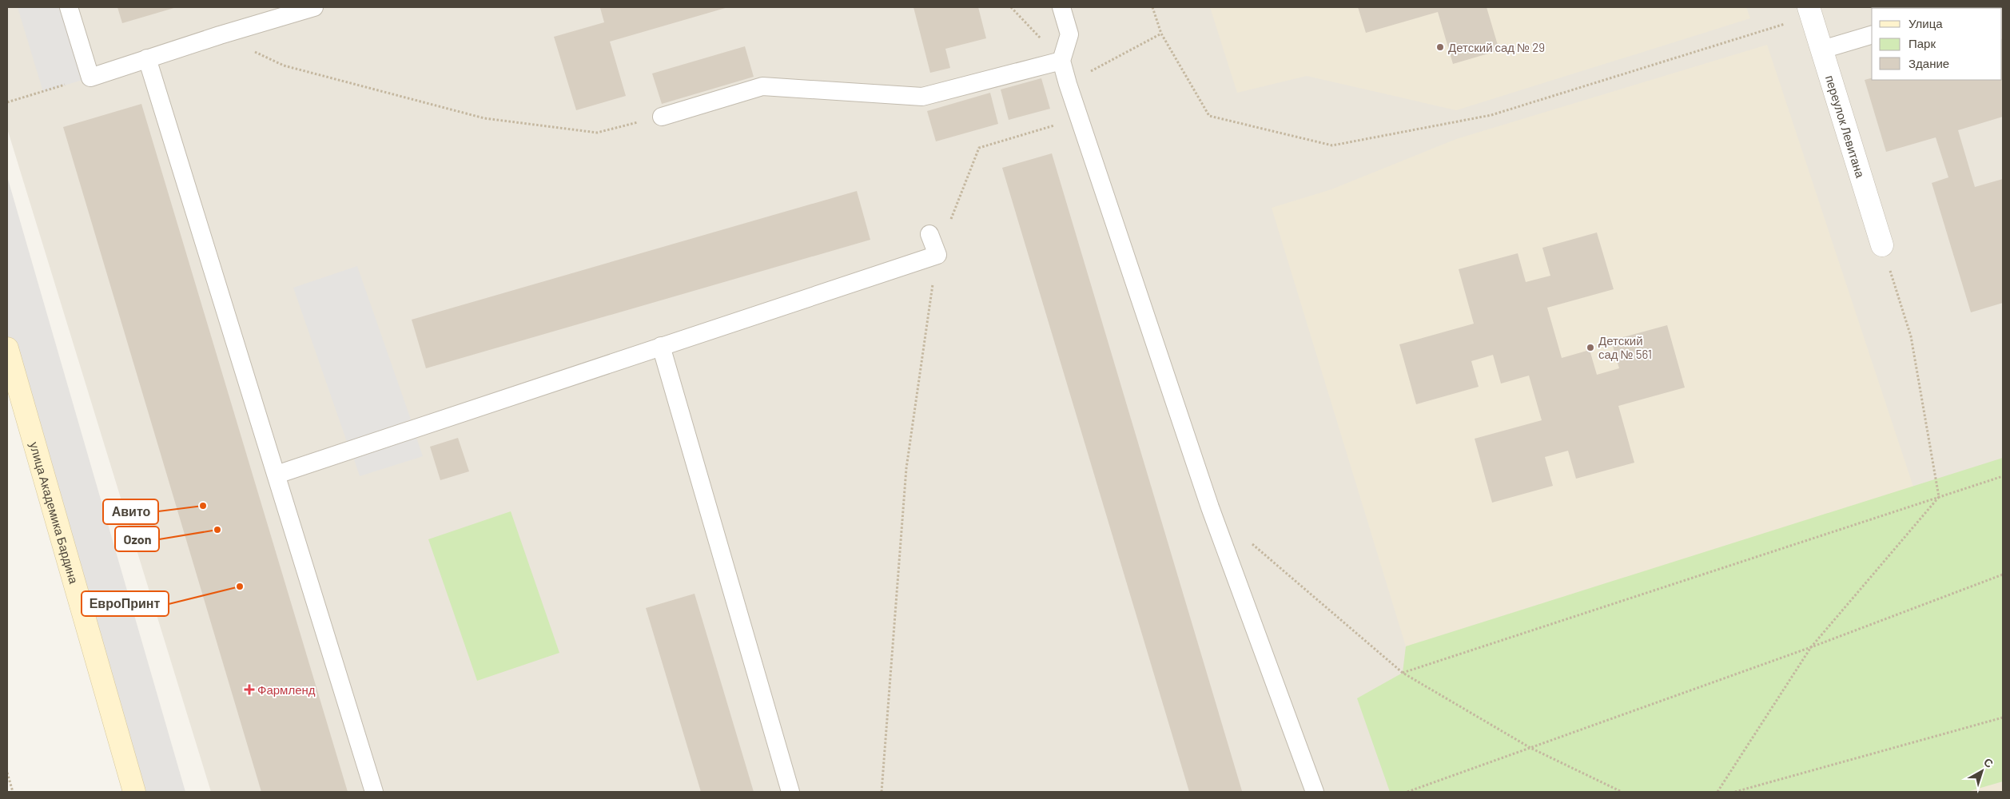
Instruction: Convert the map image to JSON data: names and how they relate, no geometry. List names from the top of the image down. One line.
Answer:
{"streets":{"street":["переулок Левитана","улица Академика Бардина"]},"places":{"other":["Детский сад № 29","Детский сад № 561","Авито","Ozon","ЕвроПринт"],"health":["Фармленд"]},"legend":["Улица","Парк","Здание"],"north":"top right"}
